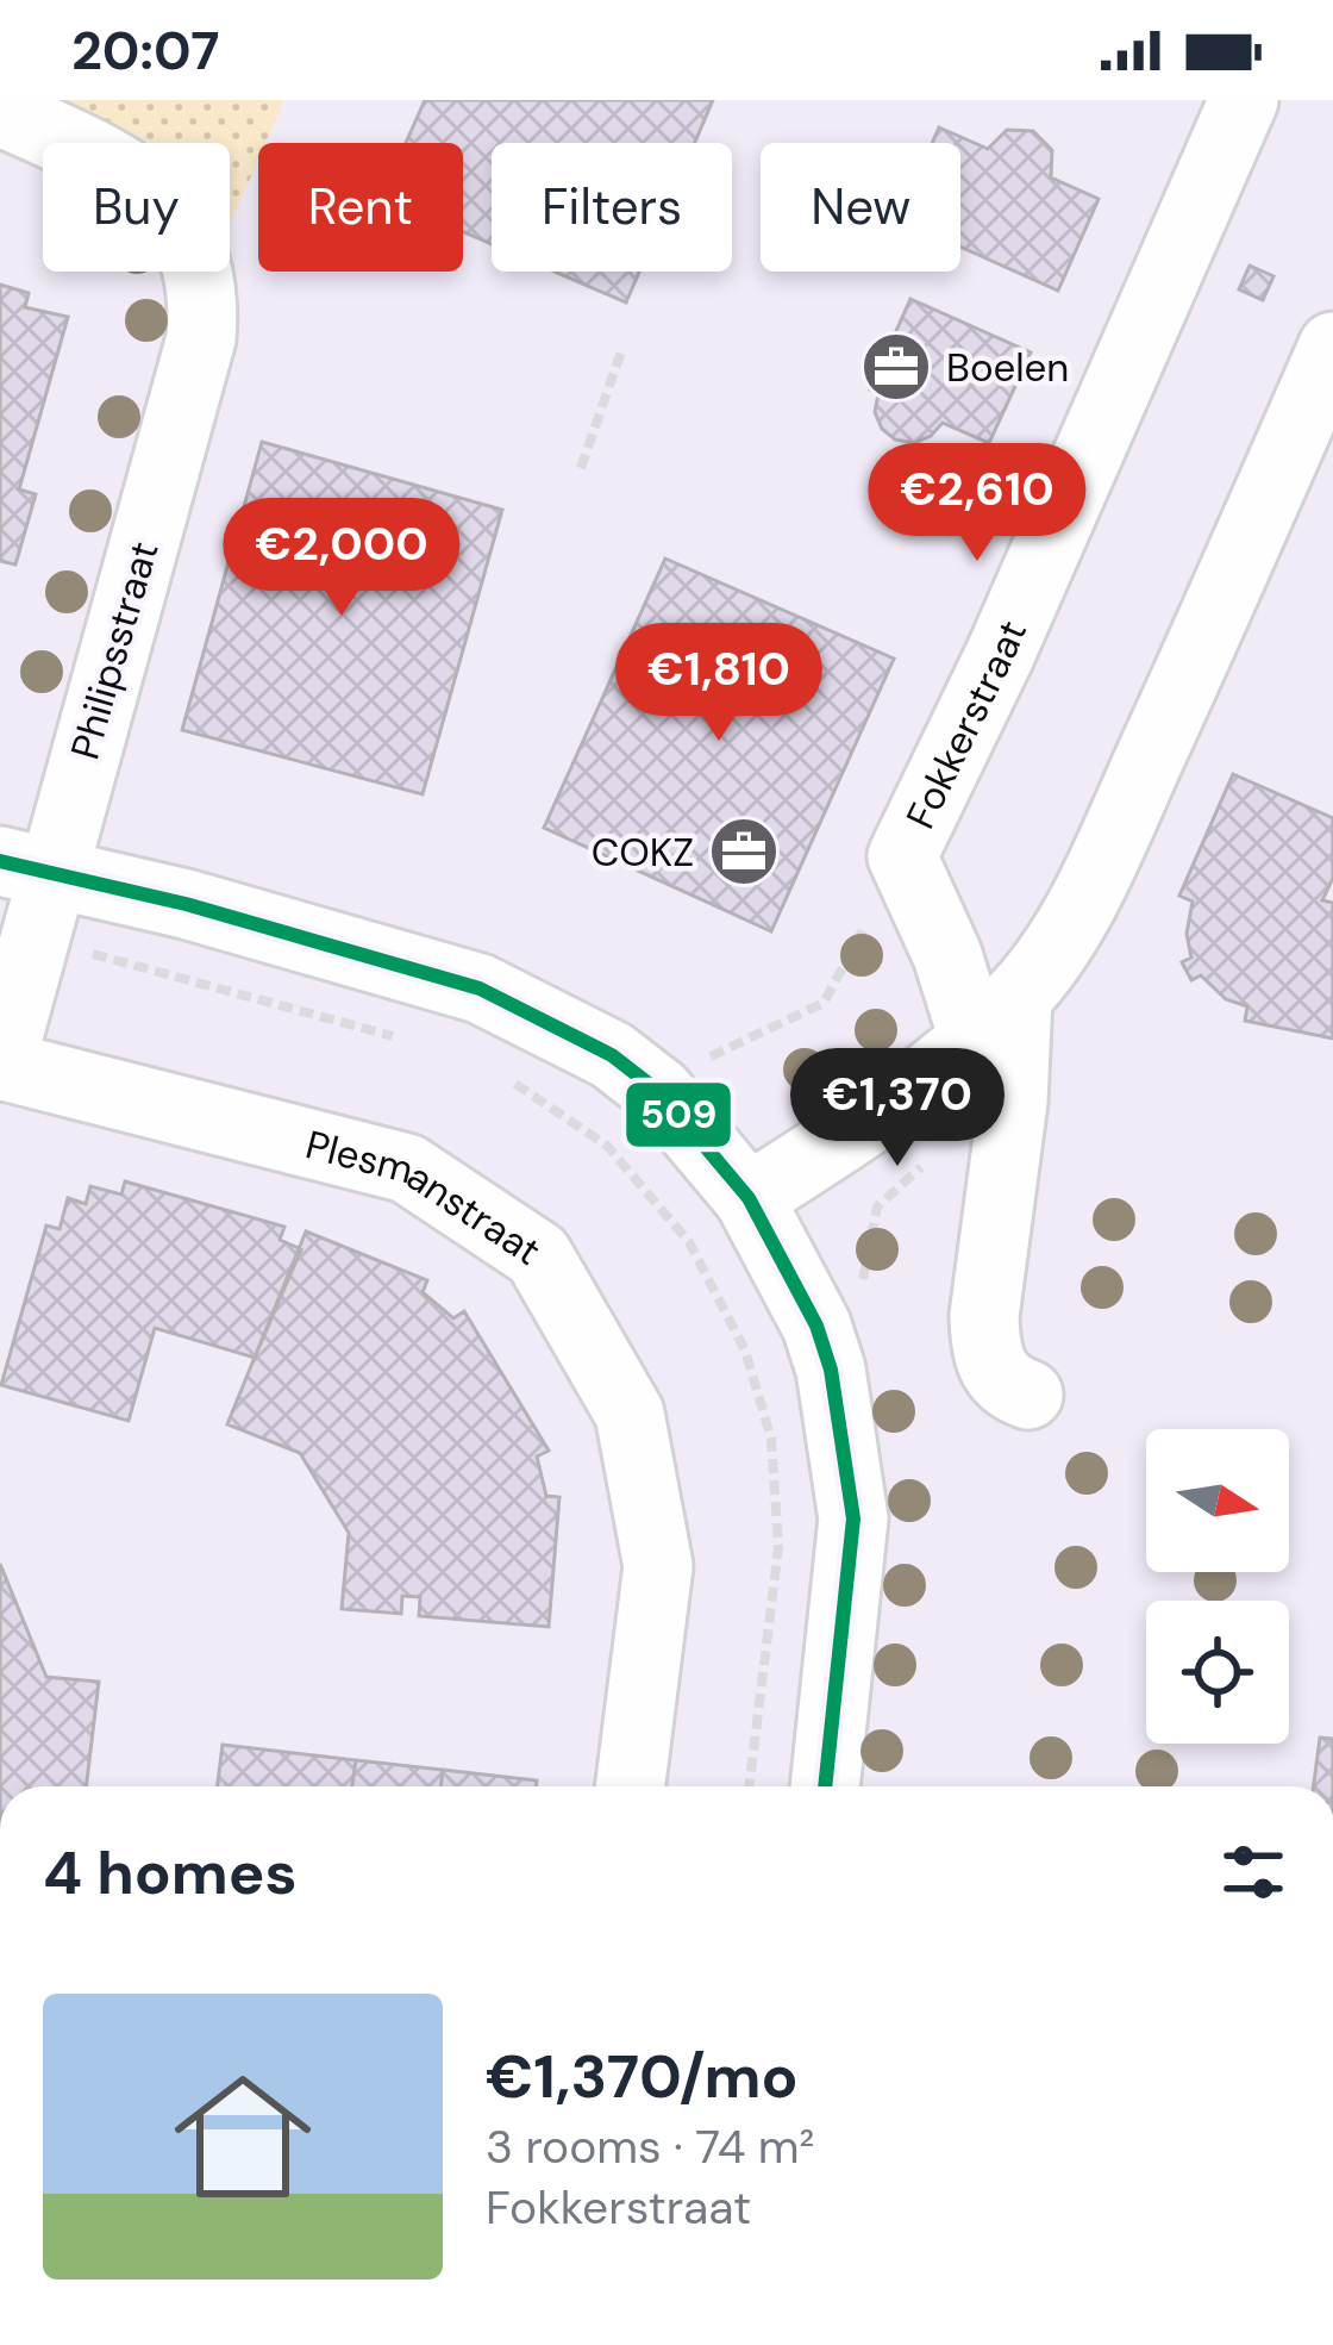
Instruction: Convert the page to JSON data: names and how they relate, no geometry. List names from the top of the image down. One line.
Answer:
{"streets":{"street":["Philipsstraat","Fokkerstraat","Plesmanstraat"]},"crossings":[["Philipsstraat","Plesmanstraat"]],"places":{"office":["Boelen","COKZ"]},"lines":["transit line 509"],"north":"right","page":{"status":"20:07","chip":["Buy","Rent","Filters","New"],"price":["€2,610","€2,000","€1,810","€1,370"],"heading":"4 homes","list":[{"name":"€1,370/mo","note":"3 rooms · 74 m² · Fokkerstraat"}]}}
